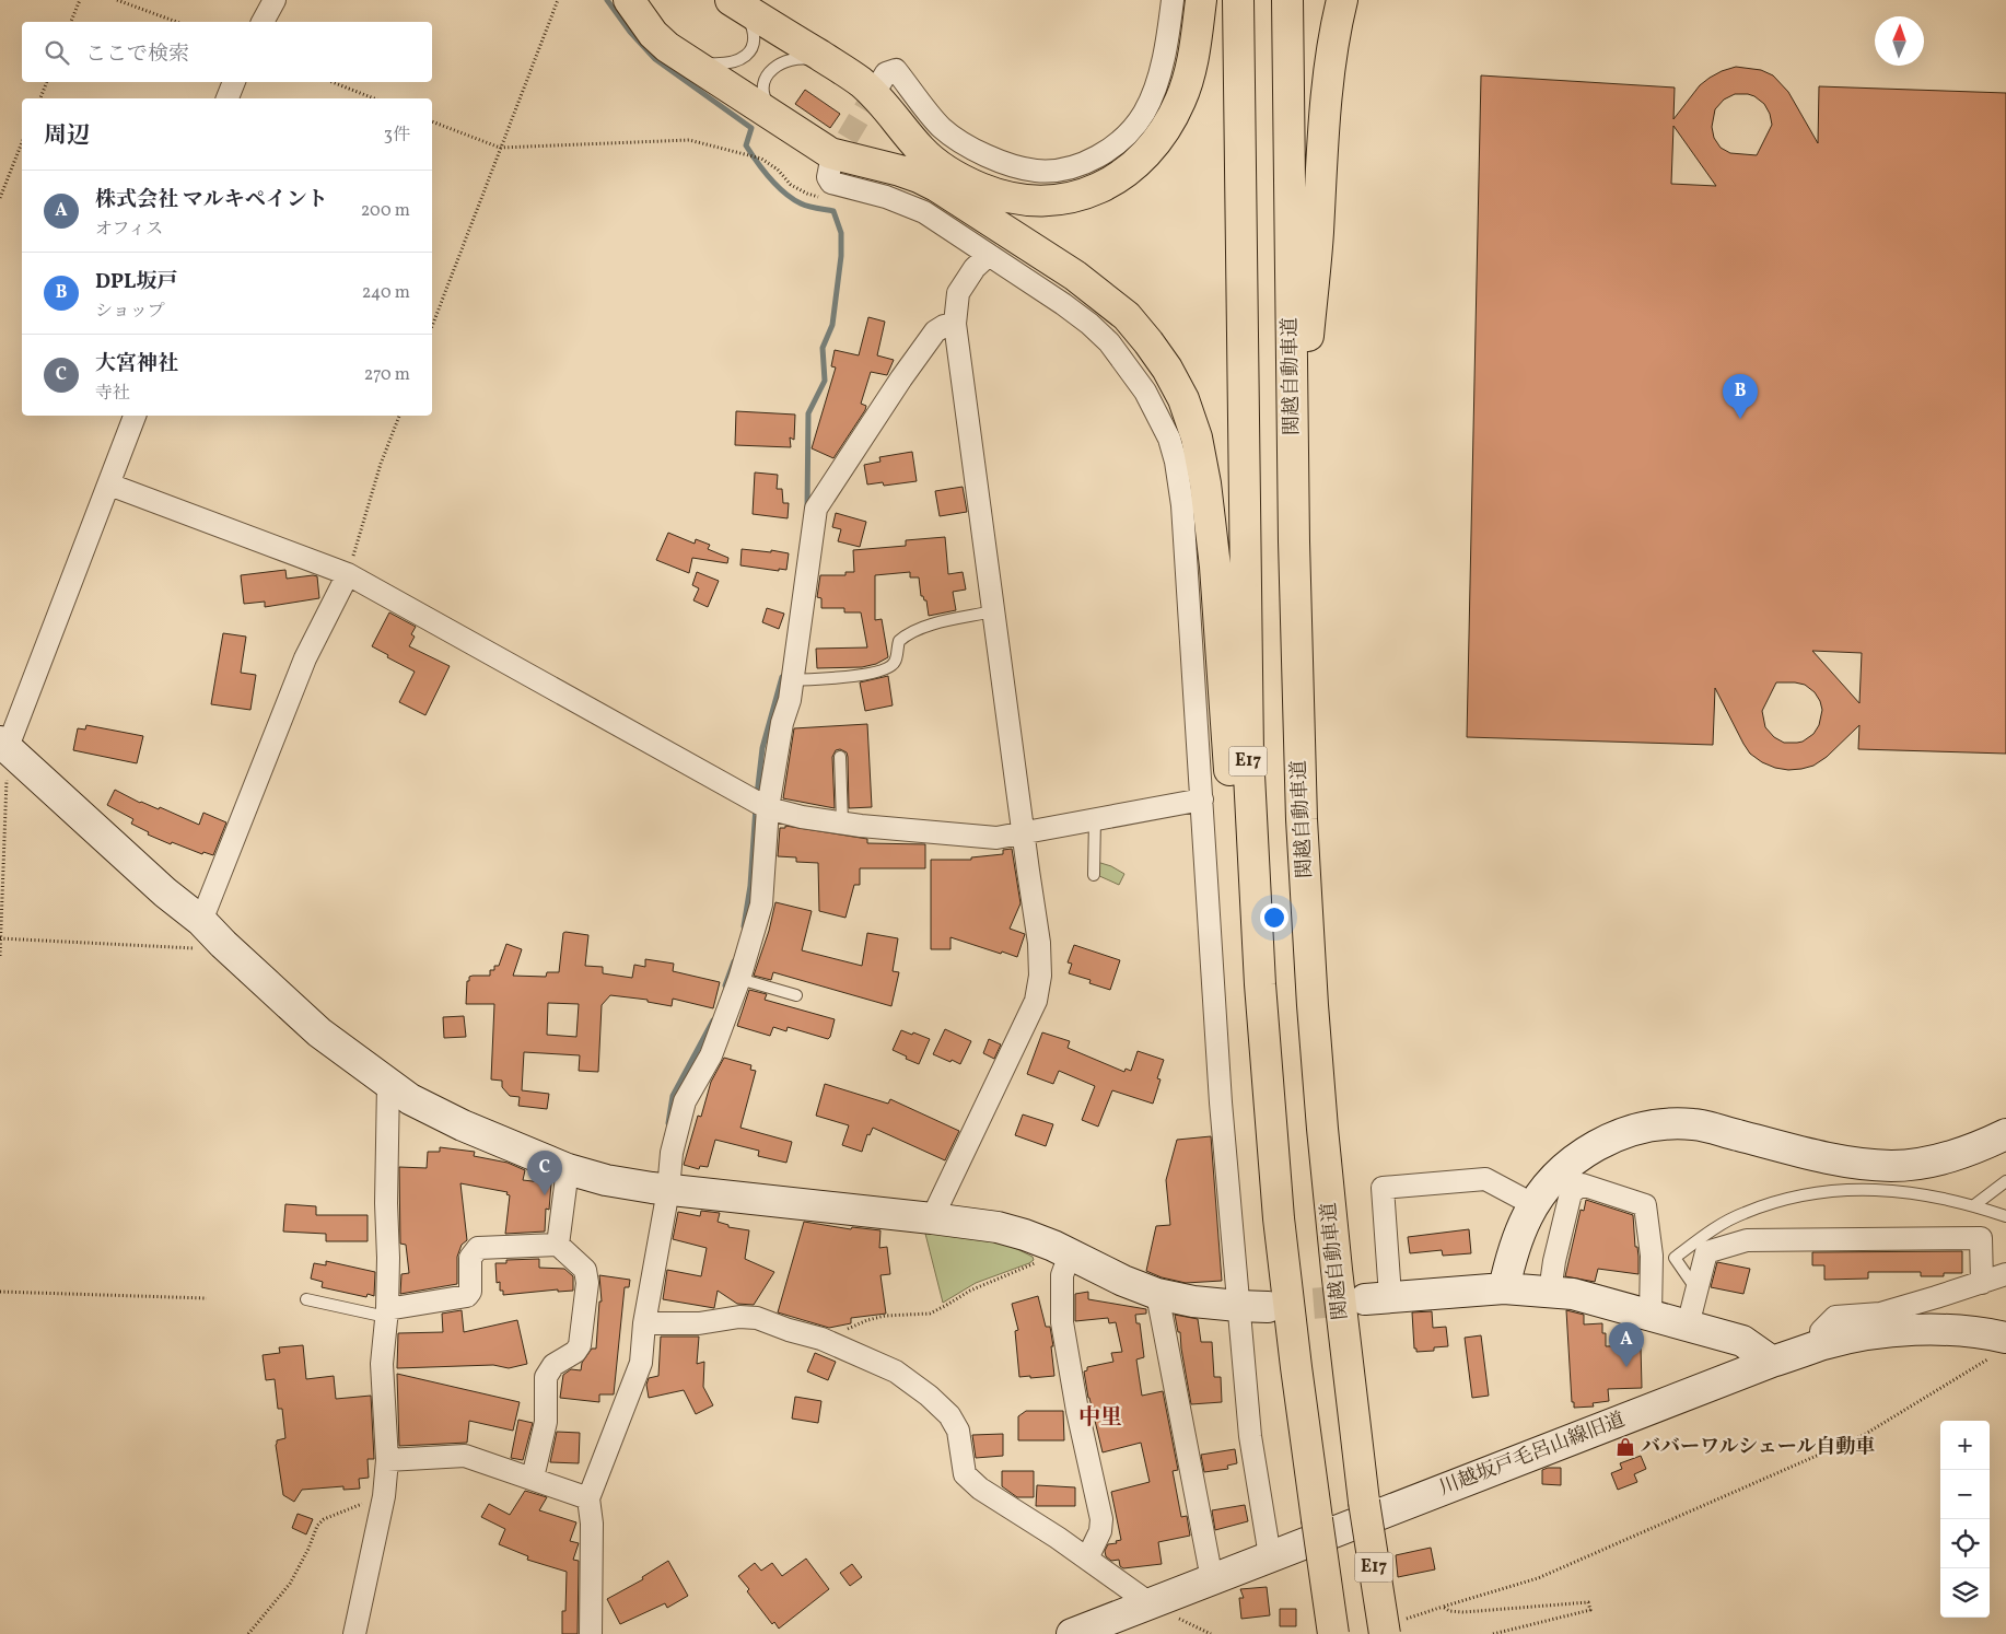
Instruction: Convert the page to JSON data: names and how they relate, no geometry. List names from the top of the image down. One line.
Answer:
{"streets":{"highway":["関越自動車道","E17"],"street":["川越坂戸毛呂山線旧道"]},"districts":["中里"],"places":{"shop":["ババーワルシェール自動車"]},"north":"top","page":{"search":"ここで検索","heading":["周辺","3件"],"list":[{"mark":"A","name":"株式会社 マルキペイント","note":"オフィス","value":"200 m"},{"mark":"B","name":"DPL坂戸","note":"ショップ","value":"240 m"},{"mark":"C","name":"大宮神社","note":"寺社","value":"270 m"}],"pins":["B","C","A"],"map_buttons":["+","−"]}}
